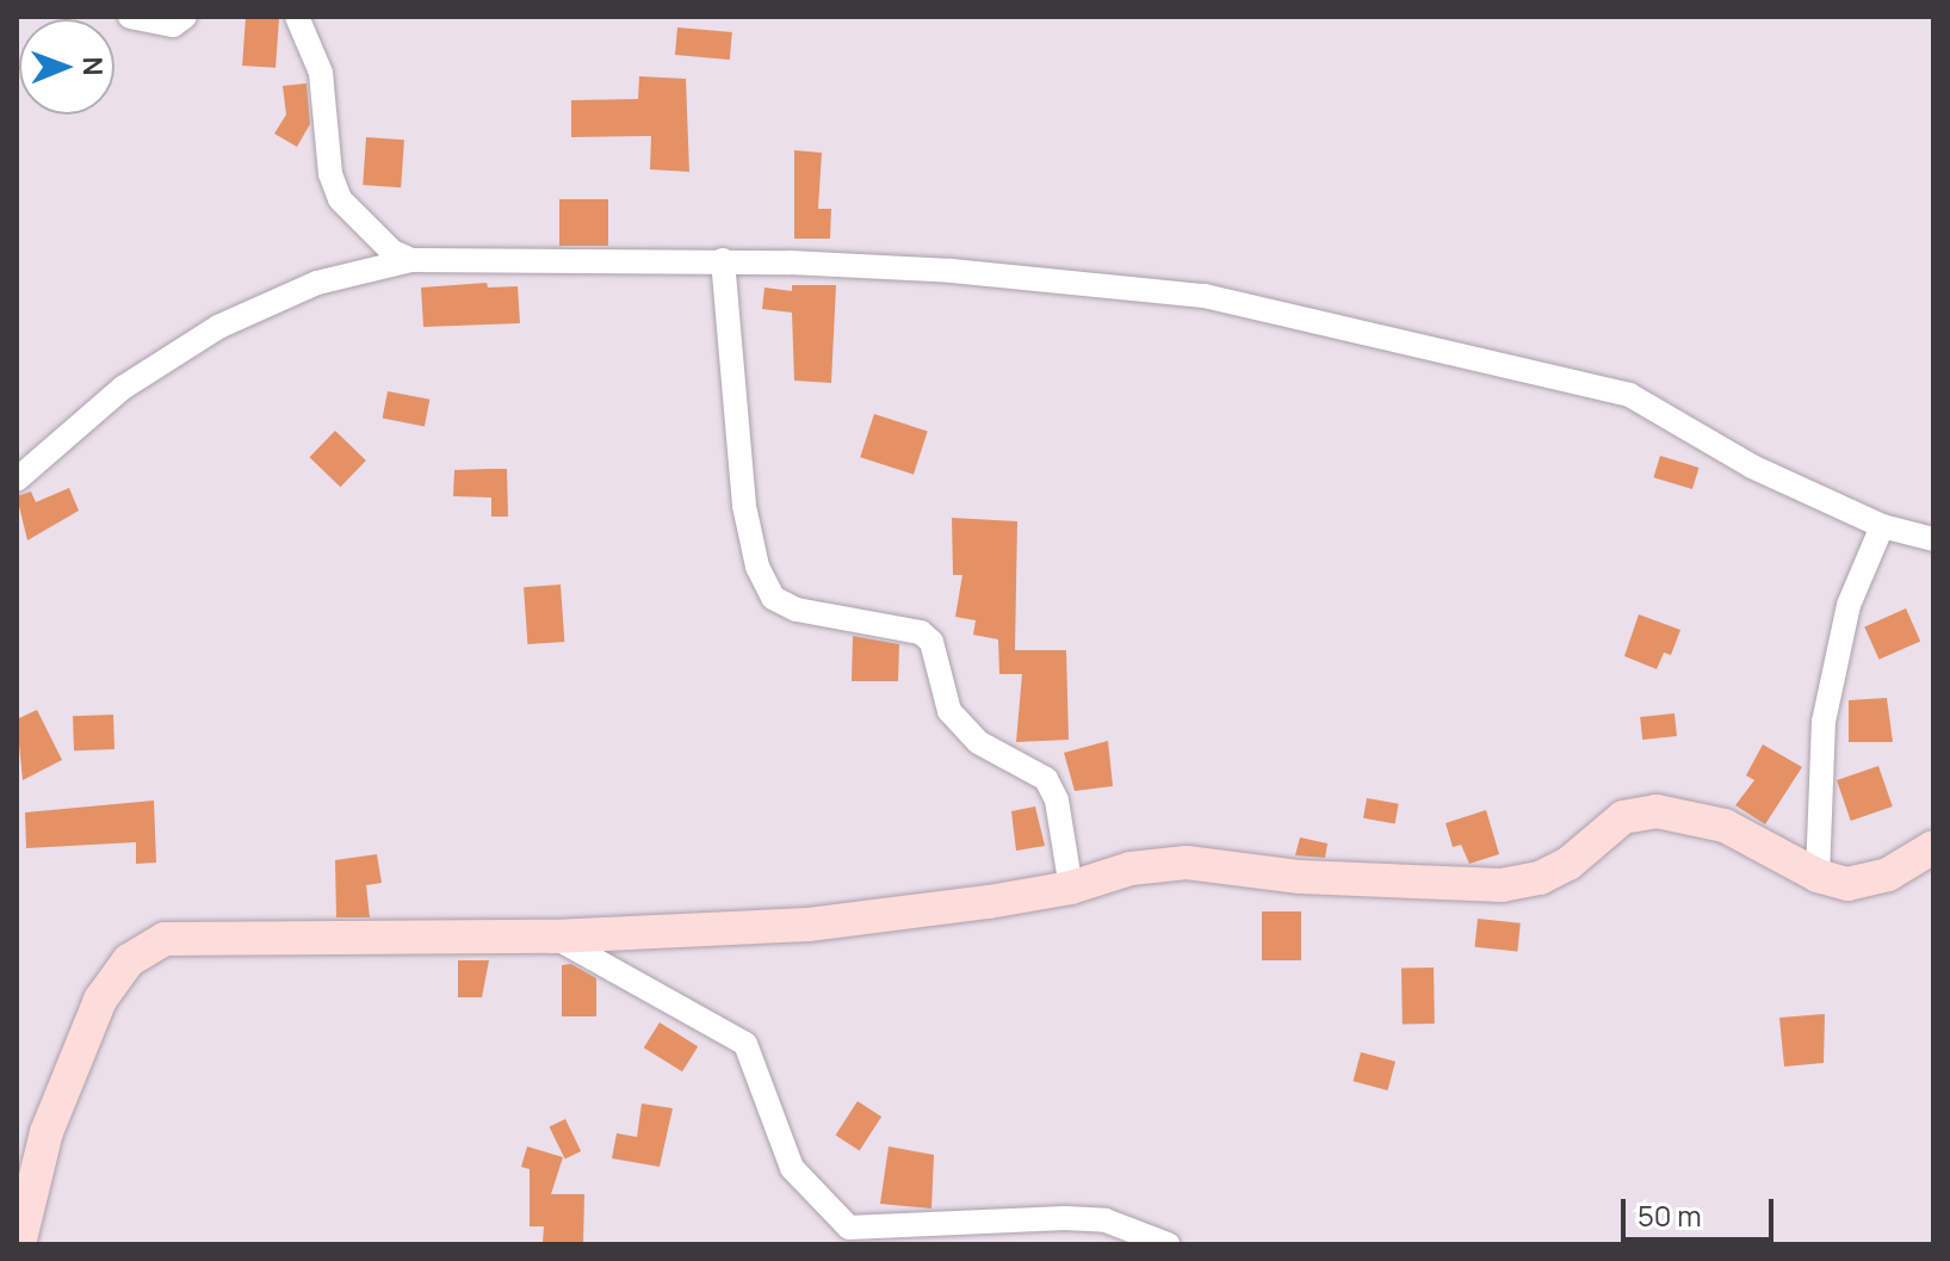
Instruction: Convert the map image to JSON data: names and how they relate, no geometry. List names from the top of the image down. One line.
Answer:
{"scale_bar":"50 m","north":"right"}
